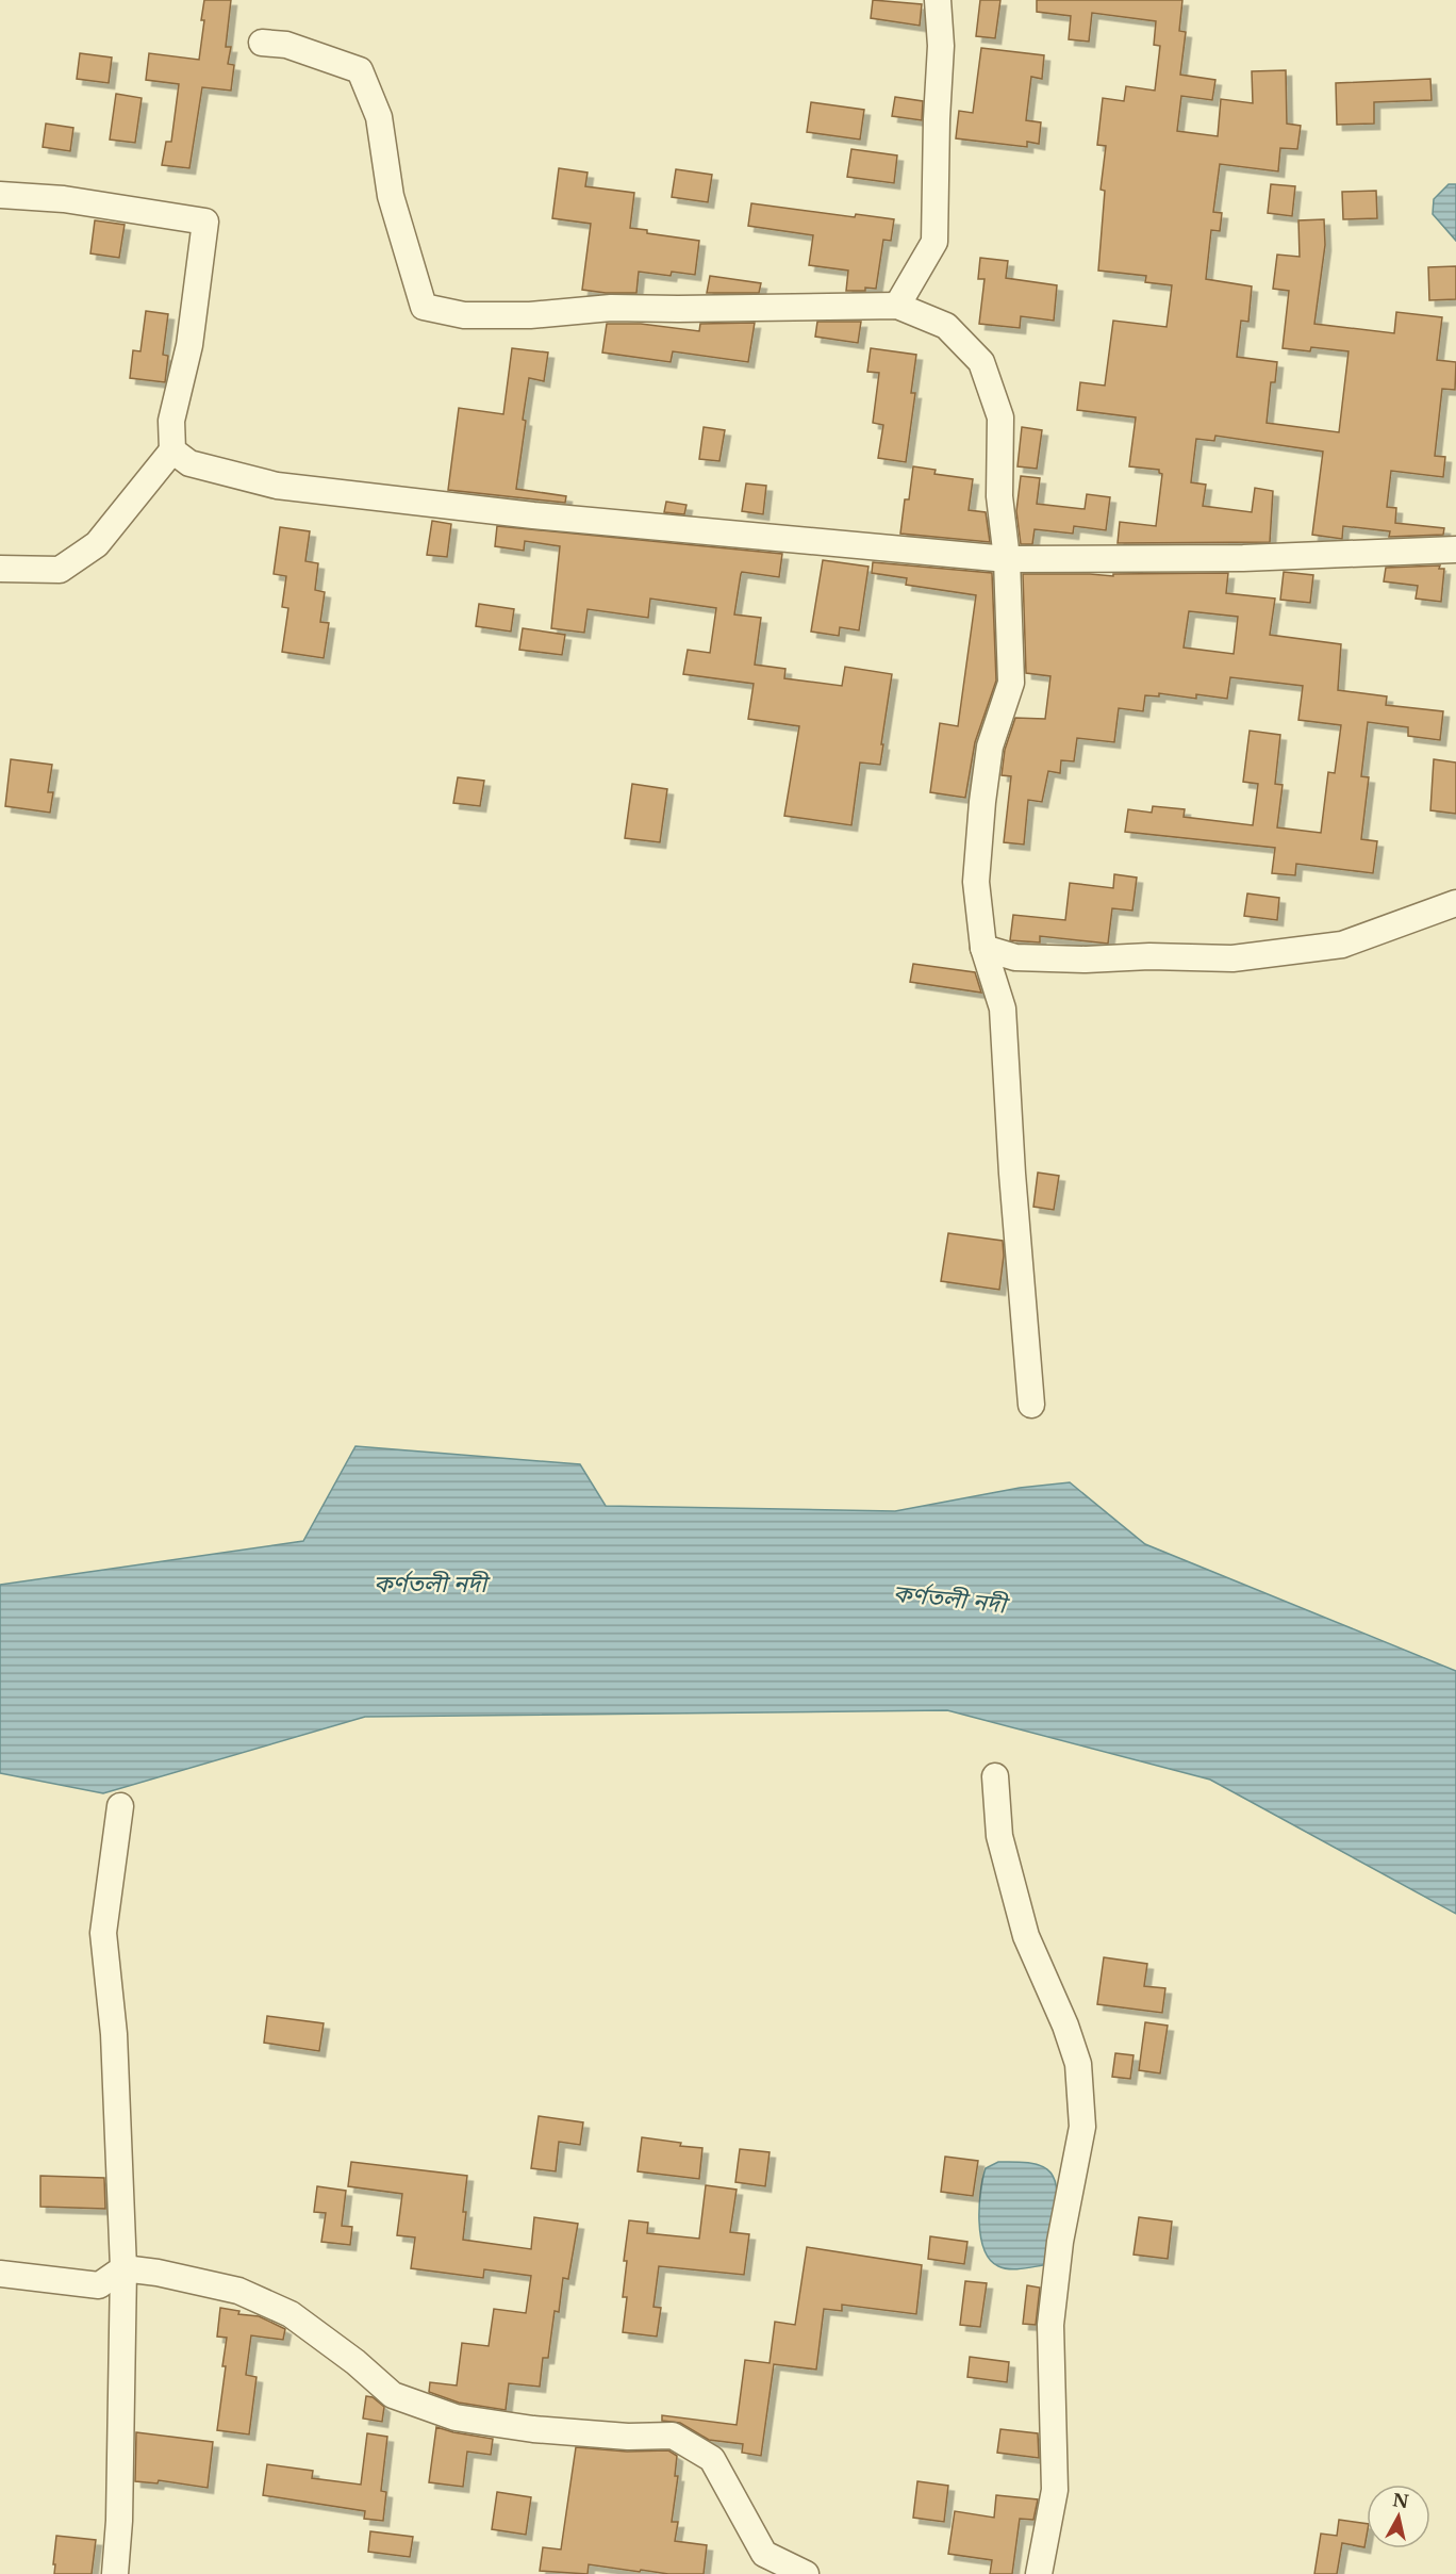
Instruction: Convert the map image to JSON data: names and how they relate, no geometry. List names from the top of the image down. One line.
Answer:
{"water":["কর্ণতলী নদী"],"north":"top"}
